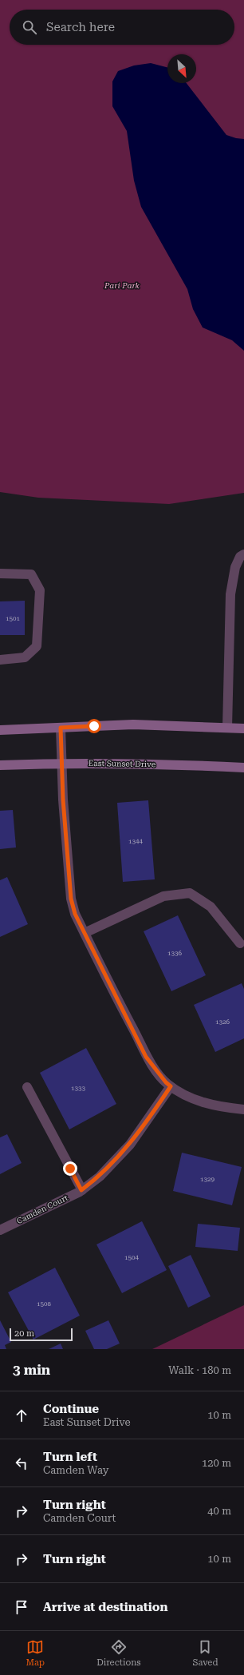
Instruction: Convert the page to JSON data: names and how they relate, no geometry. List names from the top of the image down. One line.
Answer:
{"streets":{"main road":["East Sunset Drive"],"street":["Camden Court"]},"parks":["Pari Park"],"house_numbers":["1501","1344","1336","1326","1333","1329","1504","1508"],"scale_bar":"20 m","north":"bottom right","page":{"search":"Search here","scale":"20 m","heading":["3 min","Walk · 180 m"],"list":[["Continue","East Sunset Drive","10 m"],["Turn left","Camden Way","120 m"],["Turn right","Camden Court","40 m"],["Turn right","10 m"],"Arrive at destination"],"nav":["Map","Directions","Saved"]}}
